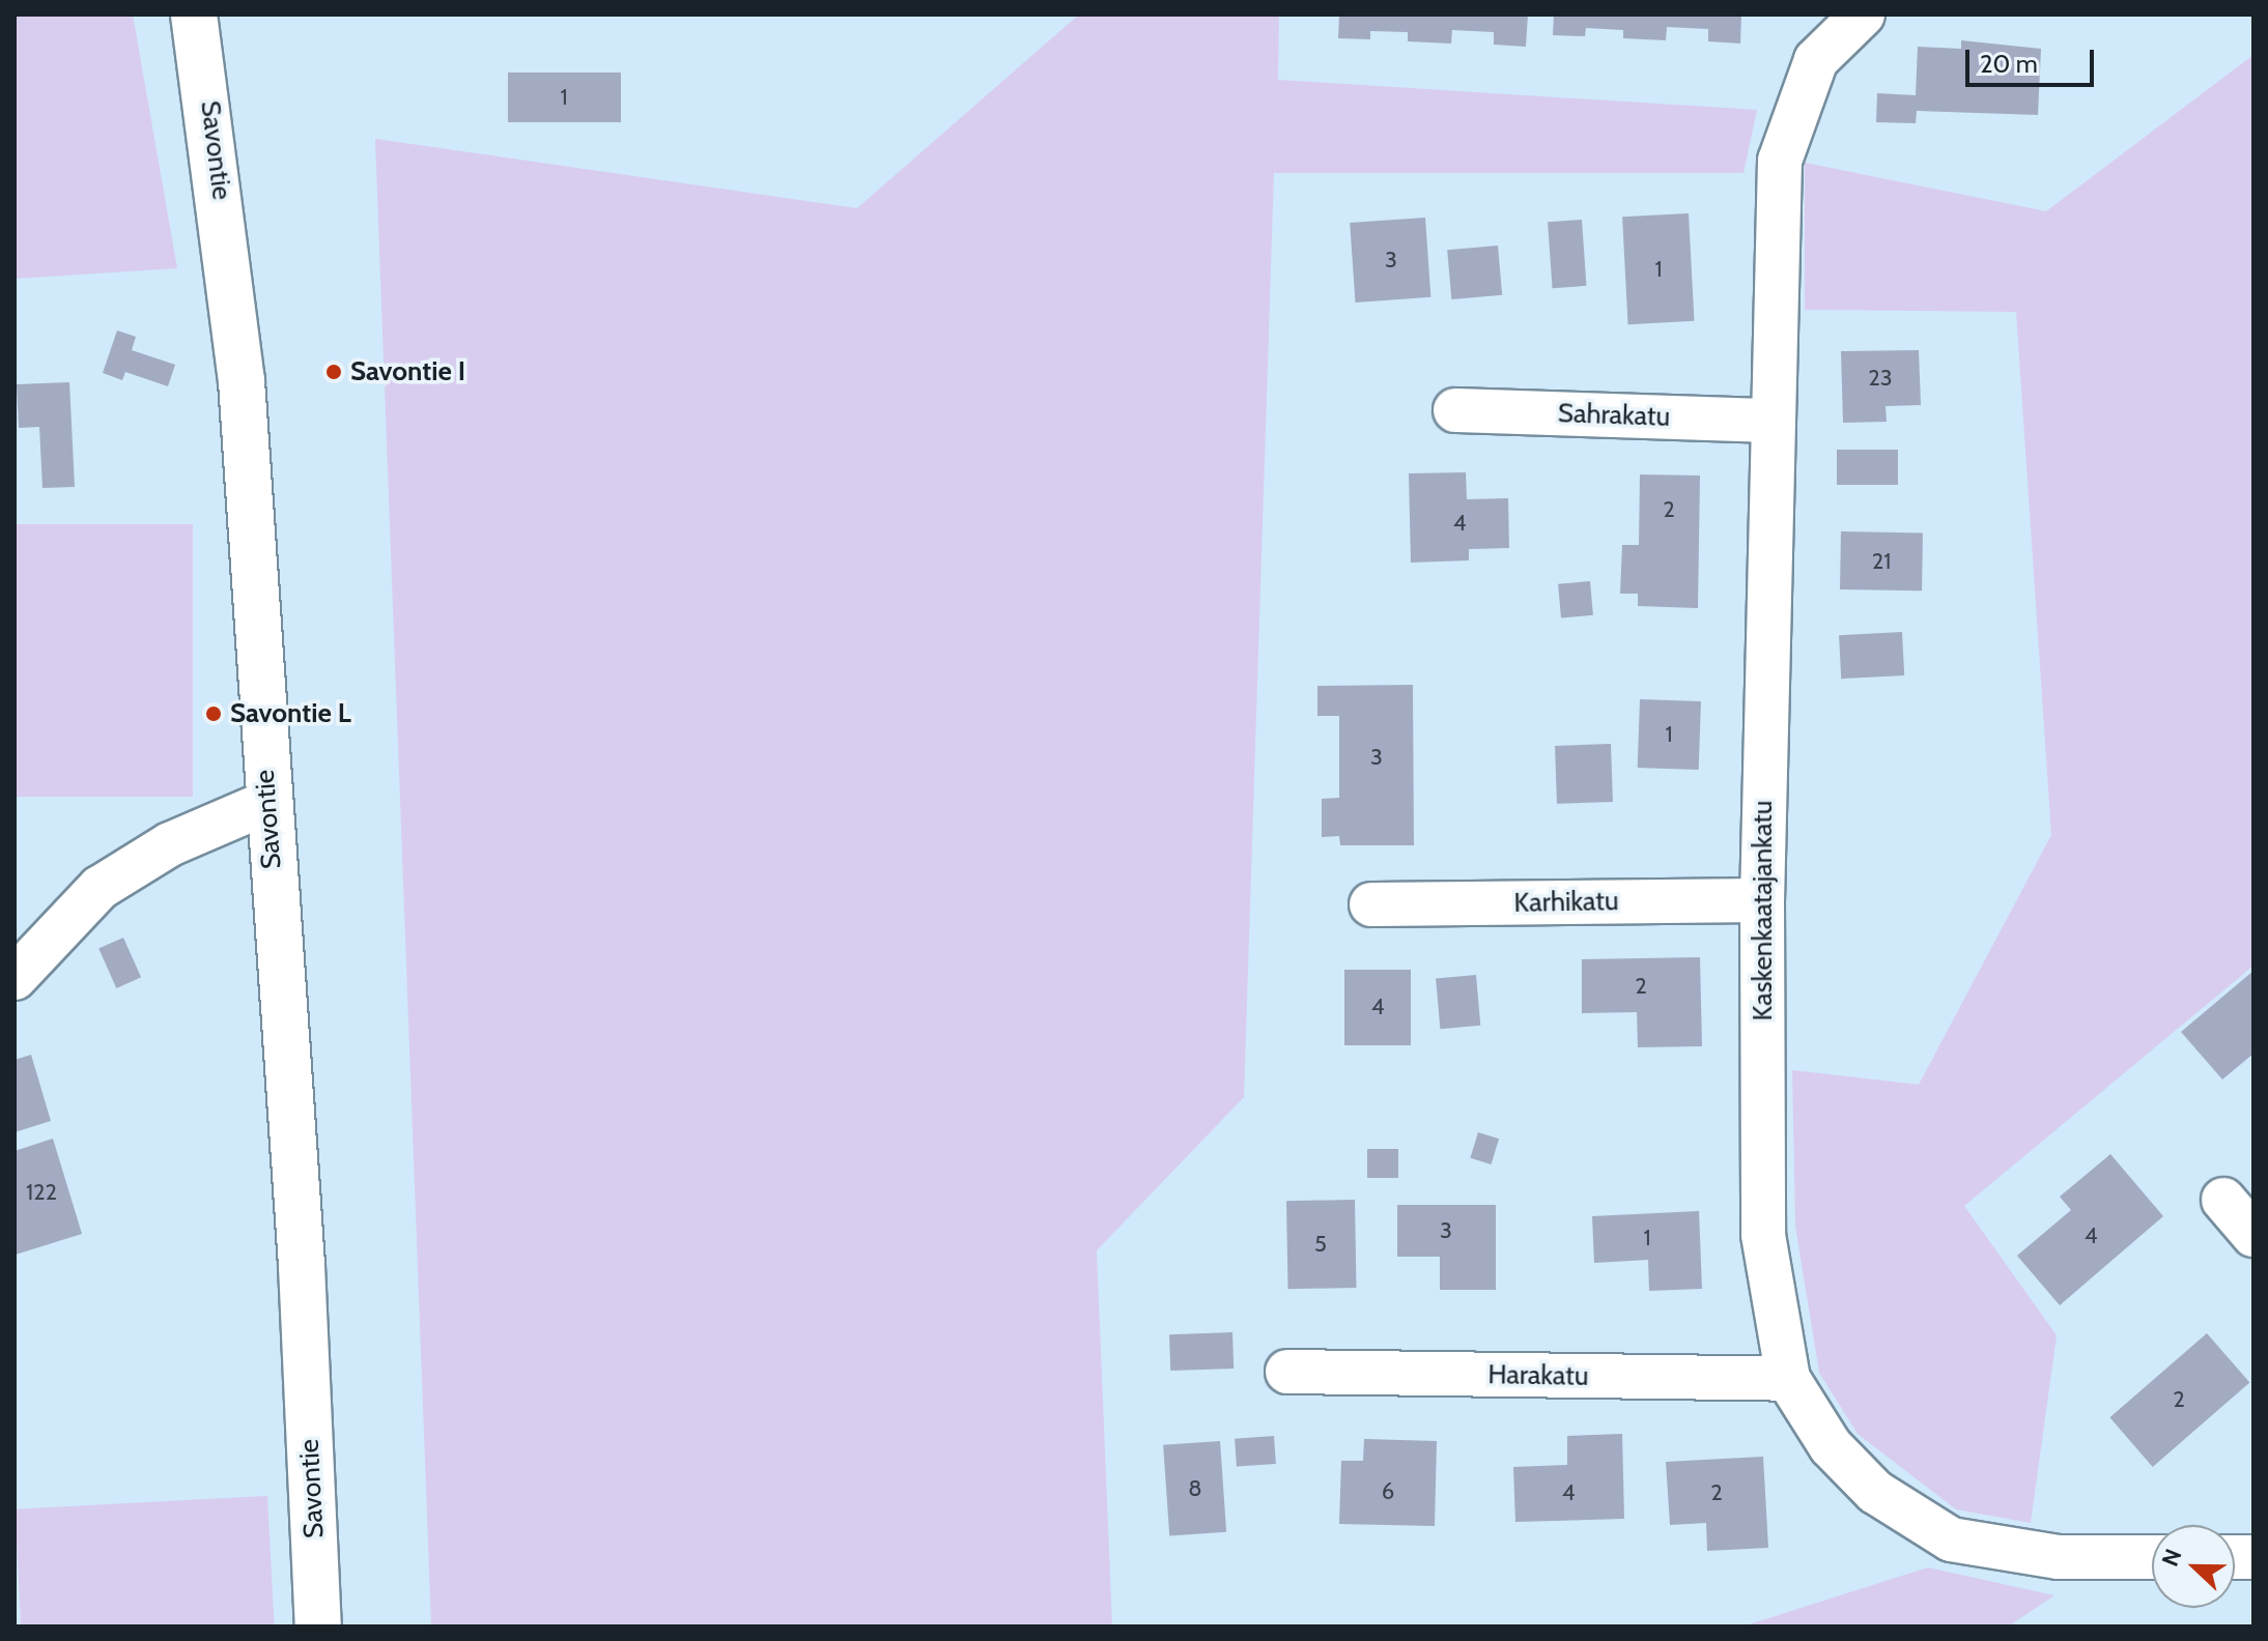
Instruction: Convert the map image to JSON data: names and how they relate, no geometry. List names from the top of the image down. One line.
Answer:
{"streets":{"main road":["Savontie"],"street":["Sahrakatu","Karhikatu","Kaskenkaatajankatu","Harakatu"]},"crossings":[["Sahrakatu","Kaskenkaatajankatu"],["Karhikatu","Kaskenkaatajankatu"],["Kaskenkaatajankatu","Harakatu"]],"places":["Savontie I","Savontie L"],"house_numbers":["1","3","1","23","2","4","21","1","3","2","4","122","3","4","1","5","2","8","6","4","2"],"scale_bar":"20 m","north":"left"}
